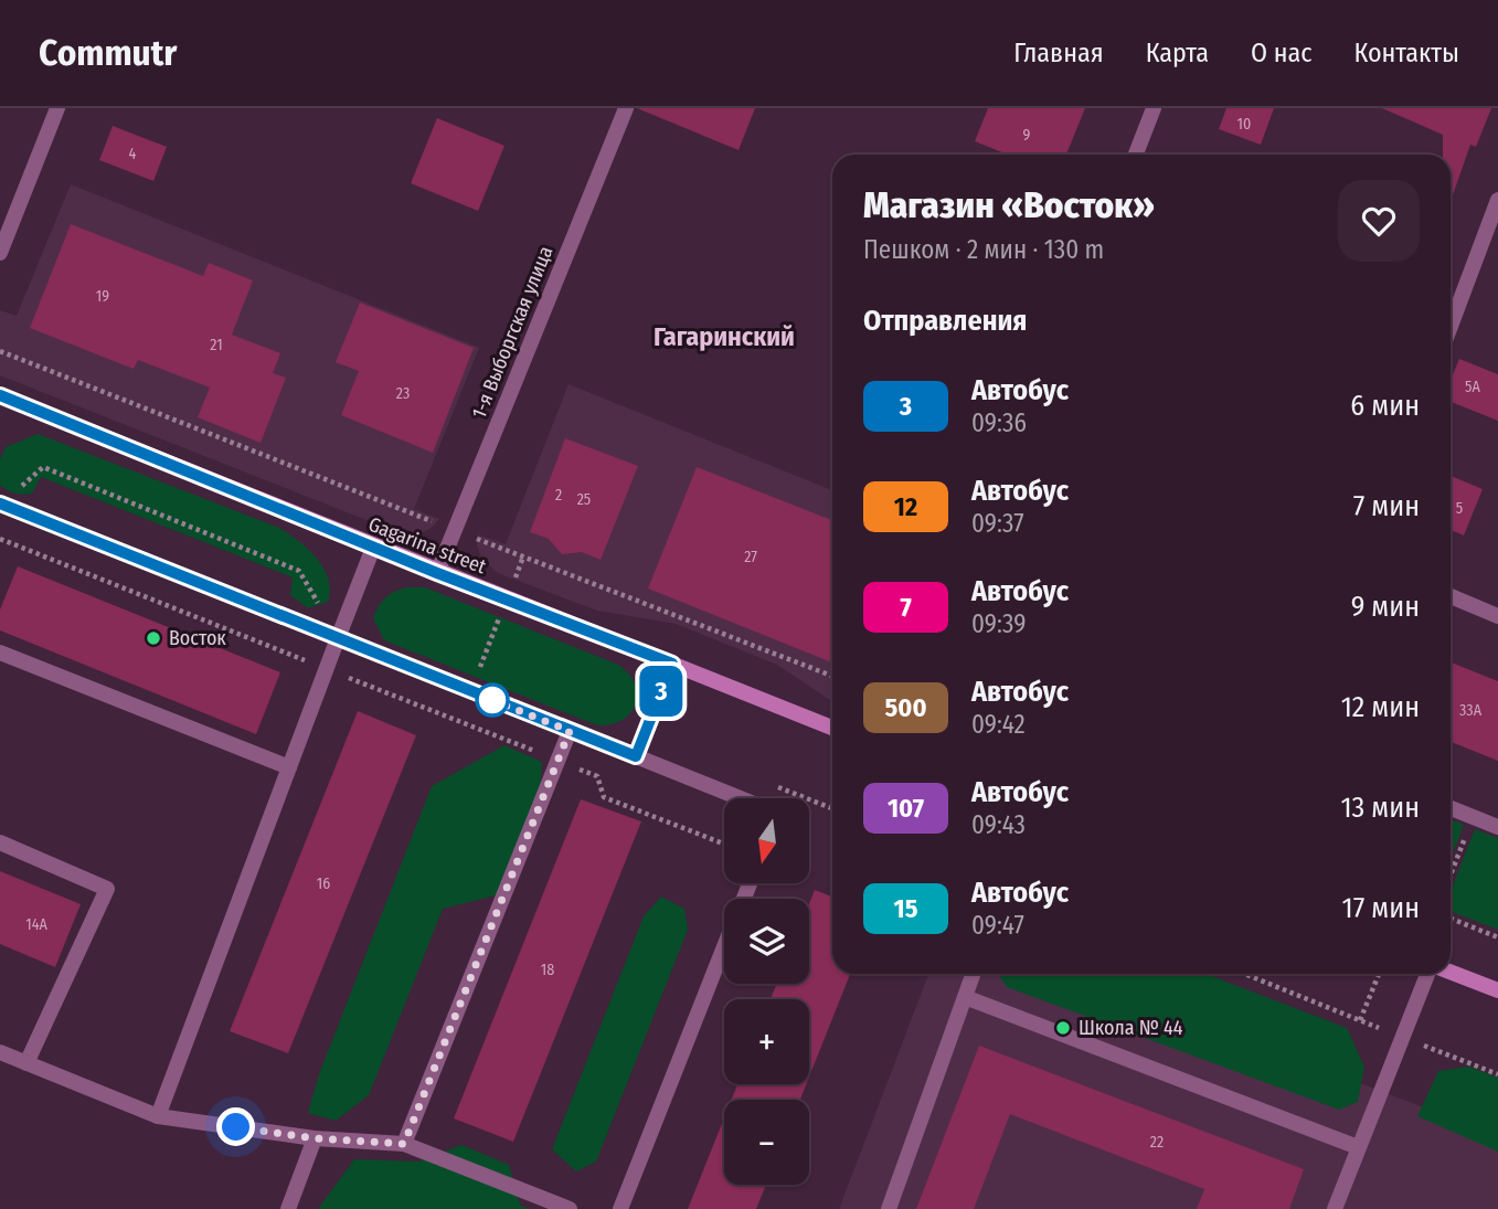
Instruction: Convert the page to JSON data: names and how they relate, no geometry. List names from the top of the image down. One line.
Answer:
{"streets":{"main road":["Gagarina street"],"street":["1-я Выборгская улица"]},"crossings":[["1-я Выборгская улица","Gagarina street"]],"districts":["Гагаринский"],"places":["Восток","Школа № 44"],"lines":["bus line 3"],"house_numbers":["10","9","4","19","21","5А","23","2","25","5","27","33А","16","14А","18","22"],"north":"bottom","page":{"header":"Commutr","nav":["Главная","Карта","О нас","Контакты"],"on_map":"3","heading":[["Магазин «Восток»","Пешком · 2 мин · 130 m"],"Отправления"],"list":[{"mark":"3","name":"Автобус","note":"09:36","value":"6 мин"},{"mark":"12","name":"Автобус","note":"09:37","value":"7 мин"},{"mark":"7","name":"Автобус","note":"09:39","value":"9 мин"},{"mark":"500","name":"Автобус","note":"09:42","value":"12 мин"},{"mark":"107","name":"Автобус","note":"09:43","value":"13 мин"},{"mark":"15","name":"Автобус","note":"09:47","value":"17 мин"}],"map_buttons":["+","−"]}}
